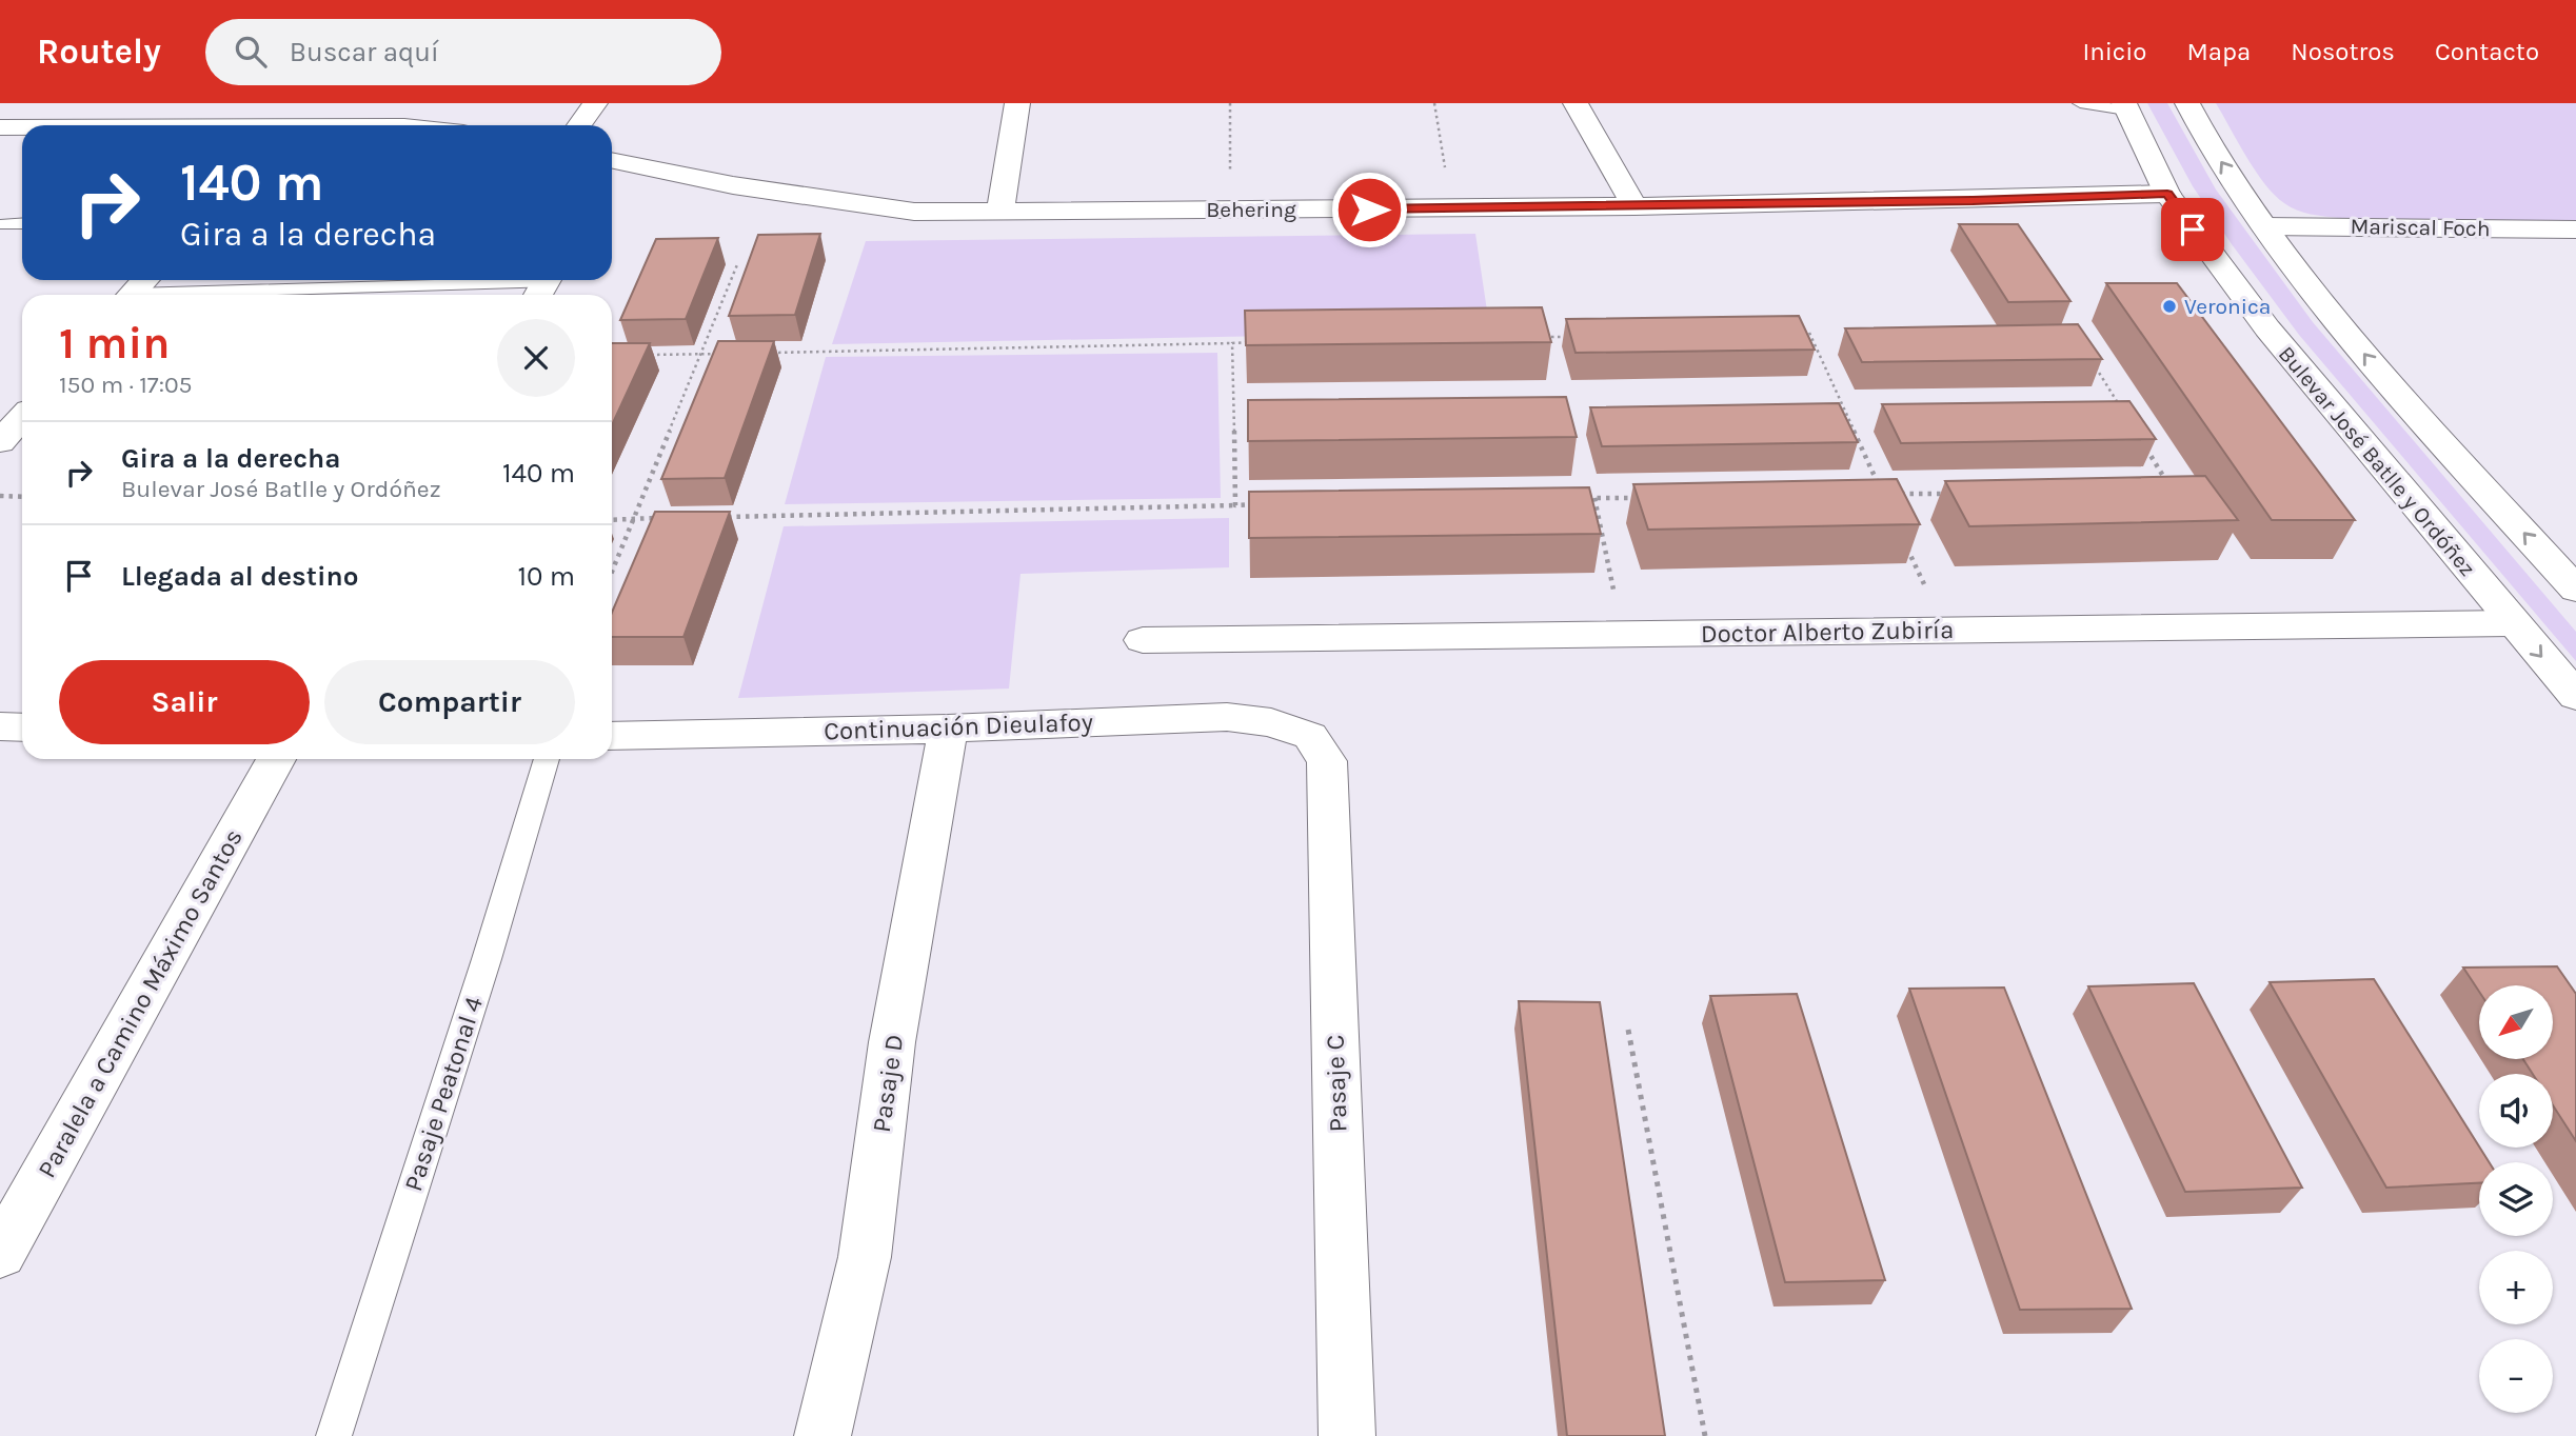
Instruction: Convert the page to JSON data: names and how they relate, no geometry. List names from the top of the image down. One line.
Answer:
{"streets":{"street":["Behering","Mariscal Foch","Bulevar José Batlle y Ordóñez","Doctor Alberto Zubiría","Continuación Dieulafoy","Paralela a Camino Máximo Santos","Pasaje D","Pasaje C"],"lane":["Pasaje Peatonal 4"]},"crossings":[["Behering","Bulevar José Batlle y Ordóñez"],["Bulevar José Batlle y Ordóñez","Doctor Alberto Zubiría"],["Continuación Dieulafoy","Pasaje D"],["Continuación Dieulafoy","Pasaje C"]],"places":["Veronica"],"north":"bottom left","page":{"header":"Routely","search":"Buscar aquí","nav":["Inicio","Mapa","Nosotros","Contacto"],"turn":["140 m","Gira a la derecha"],"heading":["1 min","150 m · 17:05"],"list":[{"name":"Gira a la derecha","note":"Bulevar José Batlle y Ordóñez","value":"140 m"},{"name":"Llegada al destino","value":"10 m"}],"buttons":["Salir","Compartir"],"map_buttons":["+","−"]}}
